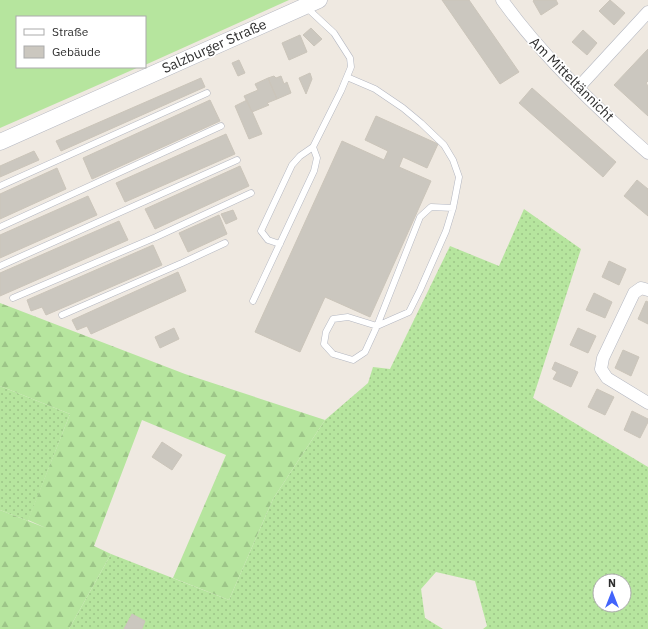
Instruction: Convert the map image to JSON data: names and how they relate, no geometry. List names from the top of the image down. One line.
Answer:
{"streets":{"street":["Salzburger Straße","Am Mitteltännicht"]},"legend":["Straße","Gebäude"],"north":"top"}
